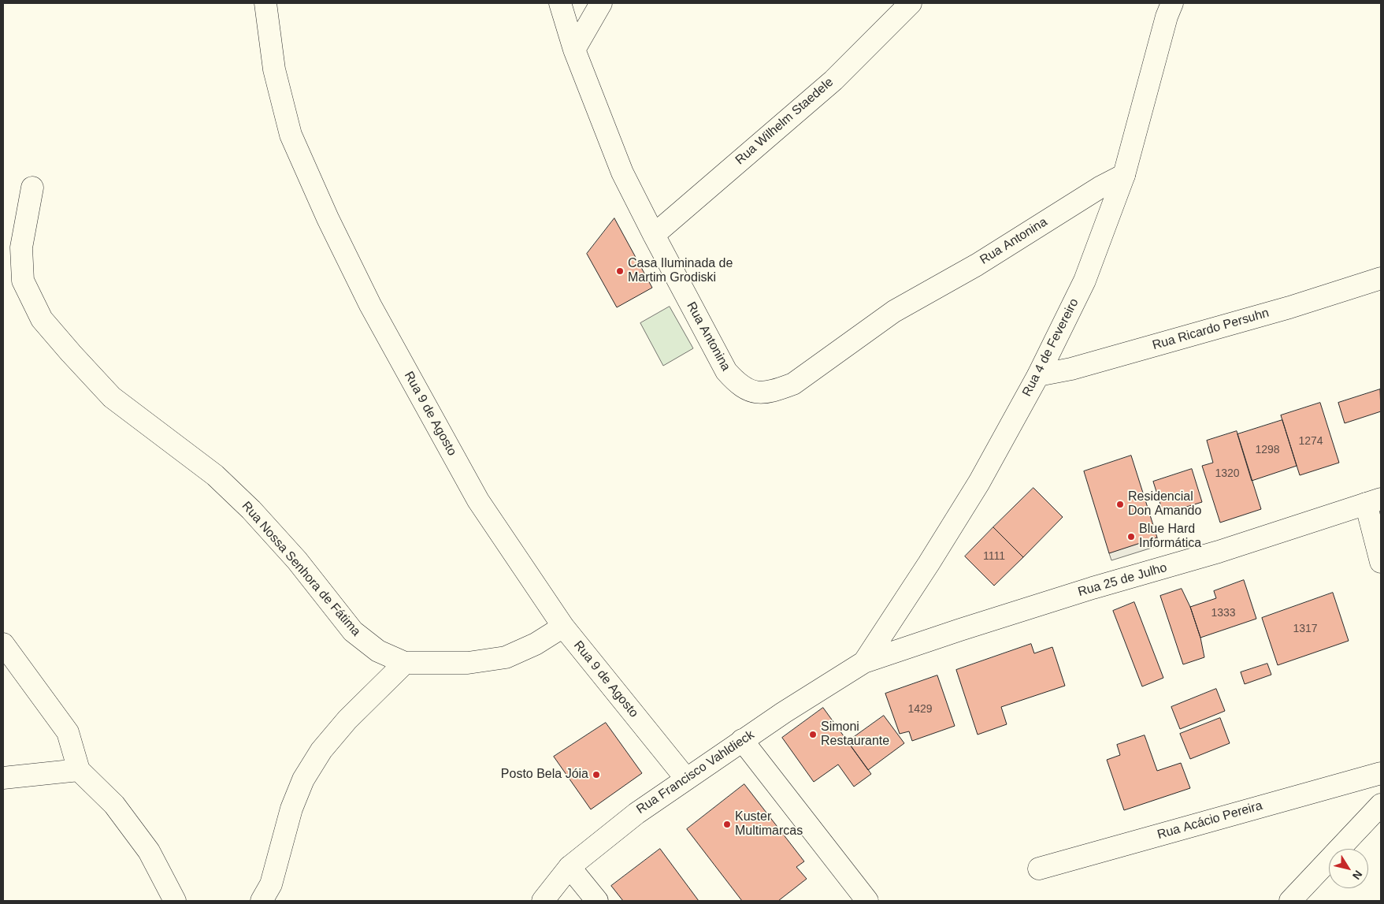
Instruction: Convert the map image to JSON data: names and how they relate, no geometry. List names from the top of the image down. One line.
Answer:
{"streets":{"street":["Rua Wilhelm Staedele","Rua Antonina","Rua Ricardo Persuhn","Rua 4 de Fevereiro","Rua 9 de Agosto","Rua Nossa Senhora de Fátima","Rua 25 de Julho","Rua Francisco Vahldieck","Rua Acácio Pereira"]},"crossings":[["Rua Wilhelm Staedele","Rua Antonina"],["Rua Antonina","Rua 4 de Fevereiro"],["Rua Ricardo Persuhn","Rua 4 de Fevereiro"],["Rua 4 de Fevereiro","Rua 25 de Julho"],["Rua 4 de Fevereiro","Rua Francisco Vahldieck"],["Rua 9 de Agosto","Rua Nossa Senhora de Fátima"],["Rua 9 de Agosto","Rua Francisco Vahldieck"],["Rua 25 de Julho","Rua Francisco Vahldieck"]],"places":["Casa Iluminada de Martim Grodiski","Residencial Don Amando","Blue Hard Informática","Simoni Restaurante","Posto Bela Jóia","Kuster Multimarcas"],"house_numbers":["1274","1298","1320","1111","1333","1317","1429"],"north":"bottom right"}
